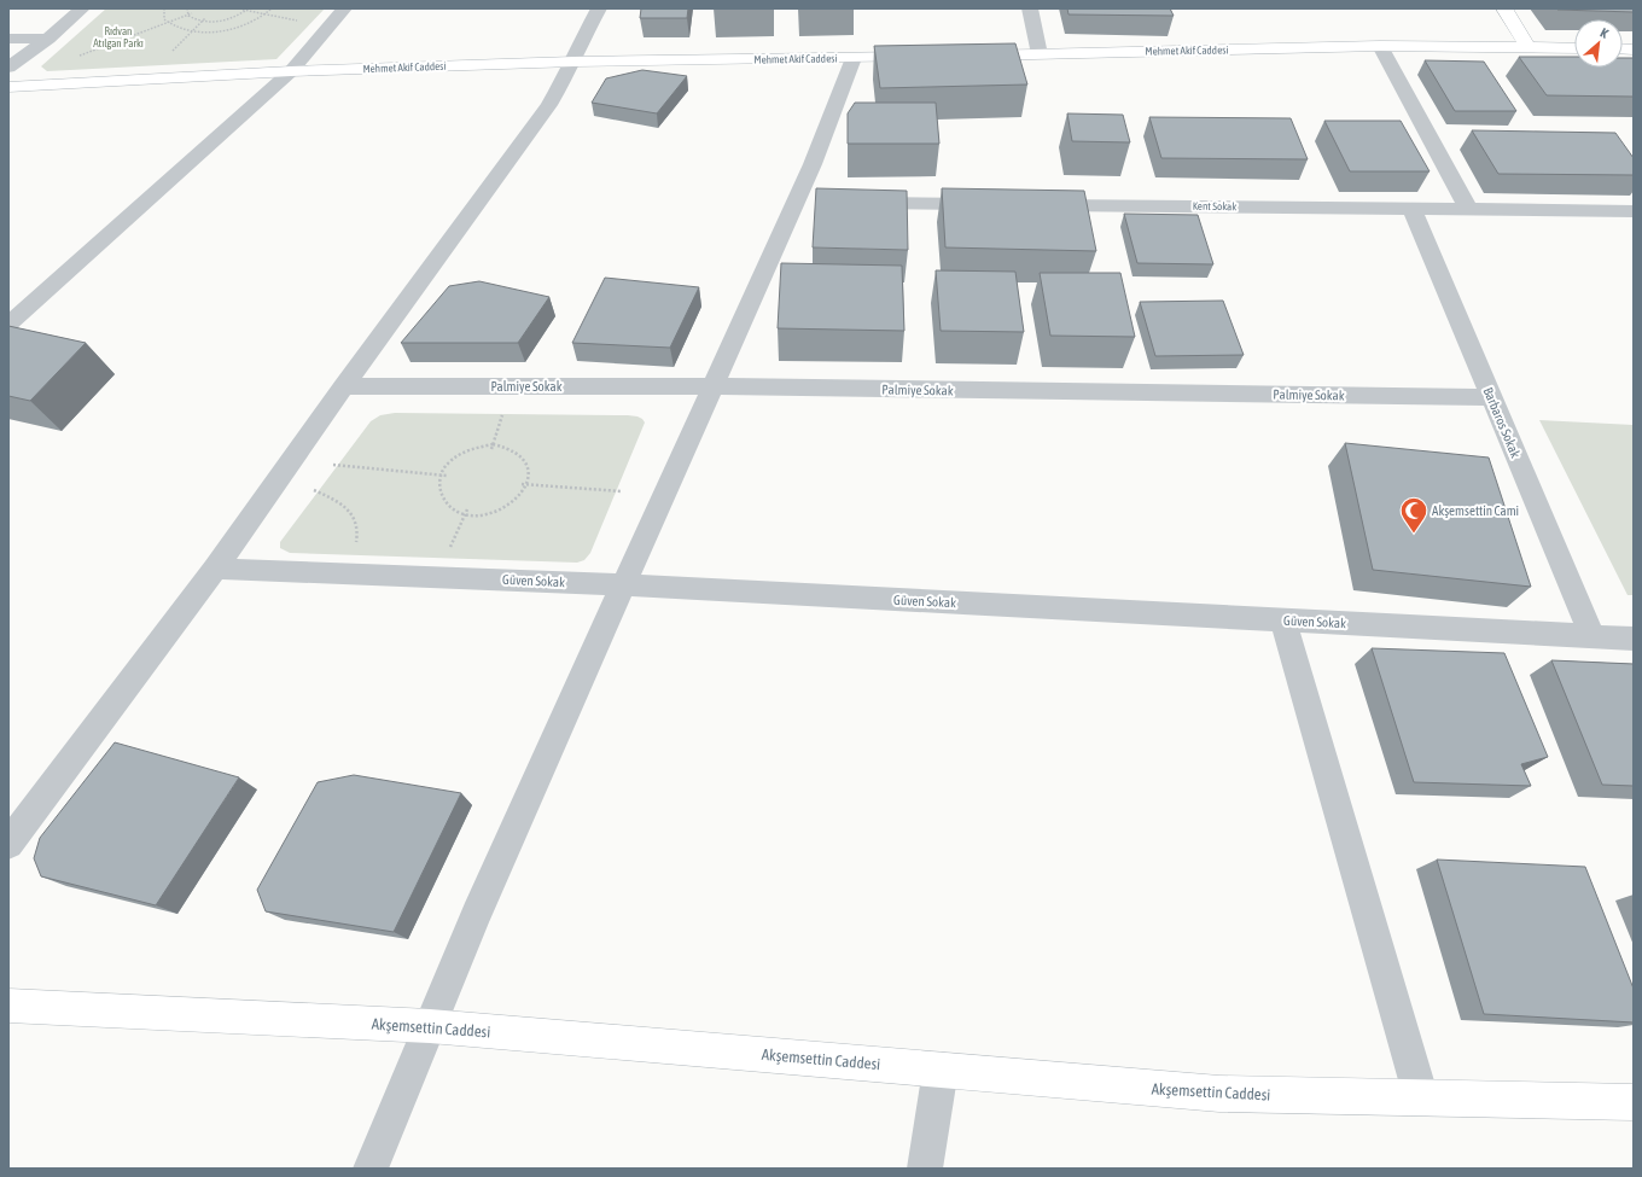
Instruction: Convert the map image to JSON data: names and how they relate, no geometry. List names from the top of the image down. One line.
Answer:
{"streets":{"street":["Mehmet Akif Caddesi","Kent Sokak","Palmiye Sokak","Barbaros Sokak","Güven Sokak","Akşemsettin Caddesi"]},"crossings":[["Kent Sokak","Barbaros Sokak"],["Palmiye Sokak","Barbaros Sokak"],["Barbaros Sokak","Güven Sokak"]],"parks":["Rıdvan Atılgan Parkı"],"places":{"mosque":["Akşemsettin Cami"]},"north":"top right"}
